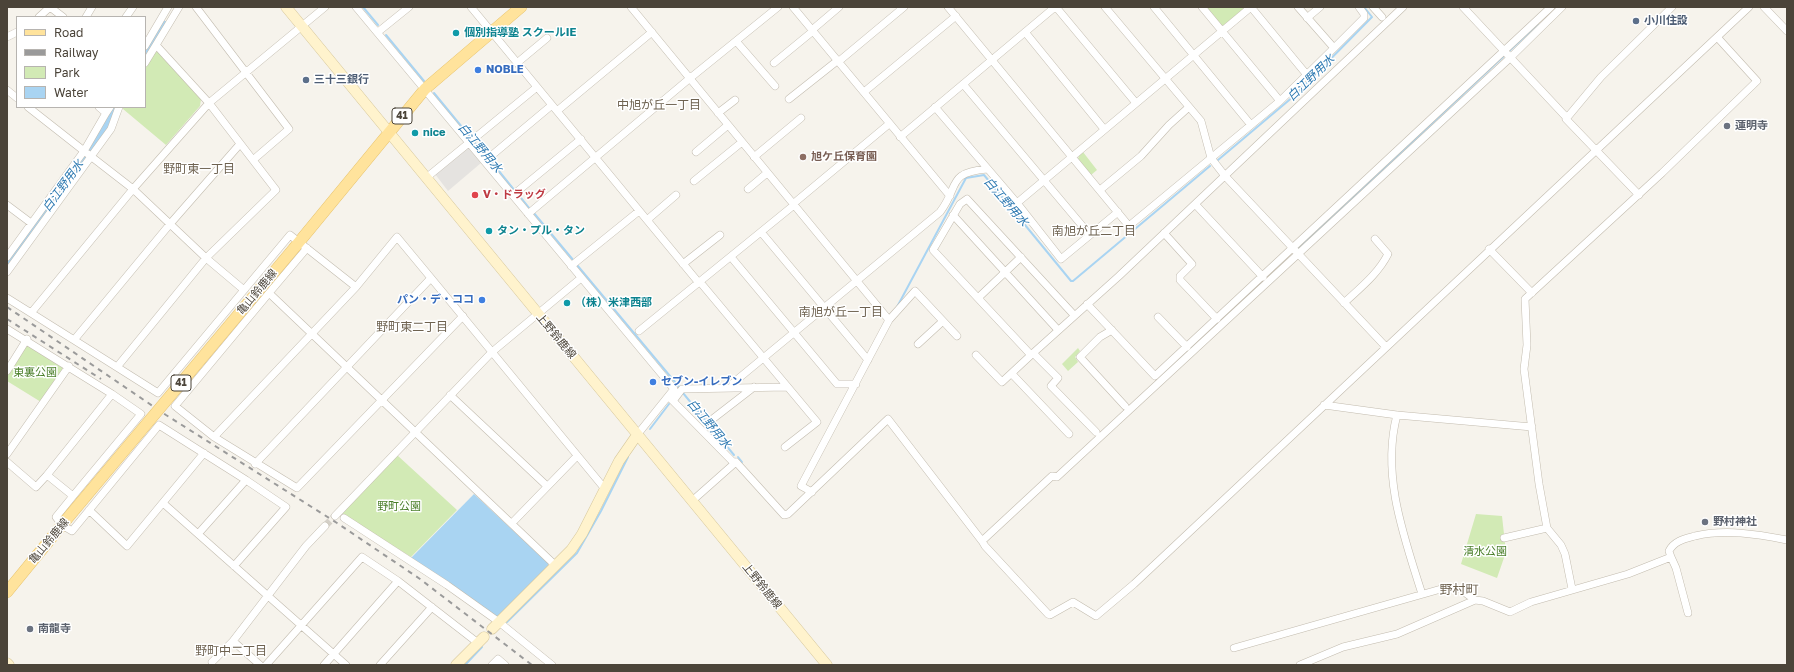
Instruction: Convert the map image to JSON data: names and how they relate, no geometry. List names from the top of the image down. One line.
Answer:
{"streets":{"main road":["41","亀山鈴鹿線","上野鈴鹿線"]},"crossings":[["亀山鈴鹿線","上野鈴鹿線"]],"districts":["中旭が丘一丁目","野町東一丁目","南旭が丘二丁目","南旭が丘一丁目","野町東二丁目","野村町","野町中二丁目"],"water":["白江野用水"],"parks":["東裏公園","野町公園","清水公園"],"places":["小川住設","個別指導塾 スクールIE","NOBLE","三十三銀行","蓮明寺","nice","旭ケ丘保育園","V・ドラッグ","タン・プル・タン","パン・デ・ココ","（株）米津西部","セブン-イレブン","野村神社","南龍寺"],"legend":["Road","Railway","Park","Water"]}
